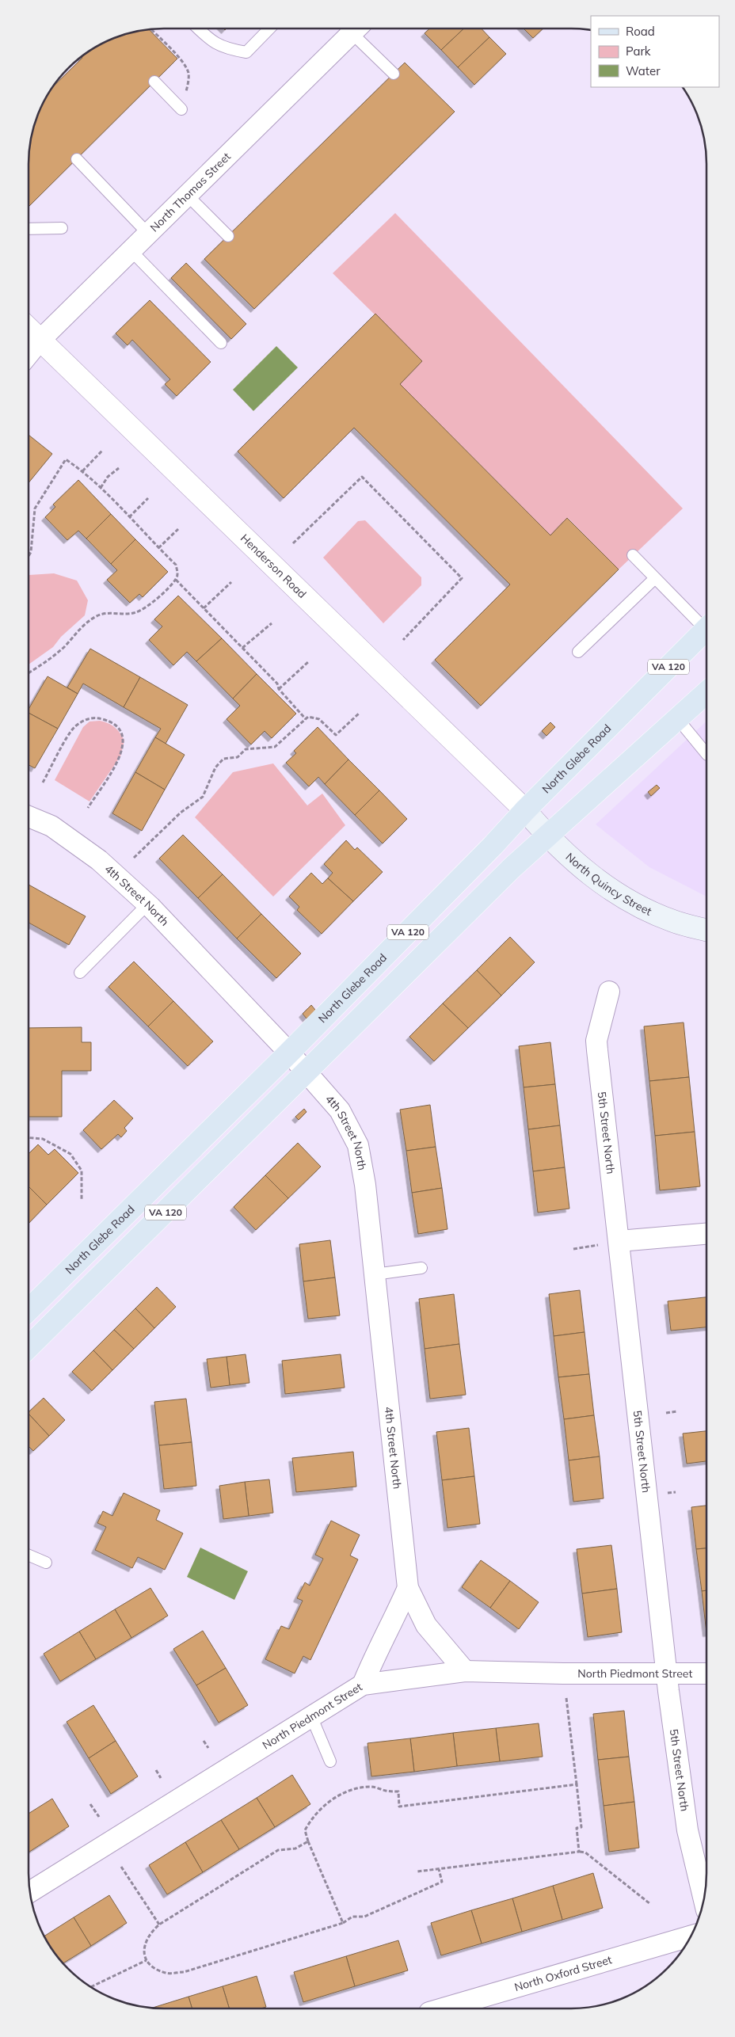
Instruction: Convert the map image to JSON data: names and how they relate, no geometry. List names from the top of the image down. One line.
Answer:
{"streets":{"main road":["VA 120","North Glebe Road","North Quincy Street"],"street":["North Thomas Street","Henderson Road","4th Street North","5th Street North","North Piedmont Street","North Oxford Street"]},"crossings":[["North Thomas Street","Henderson Road"],["Henderson Road","North Glebe Road"],["Henderson Road","North Quincy Street"],["VA 120","North Quincy Street"],["VA 120","4th Street North"],["North Glebe Road","North Quincy Street"],["North Glebe Road","4th Street North"],["4th Street North","North Piedmont Street"],["5th Street North","North Piedmont Street"]],"legend":["Road","Park","Water"]}
